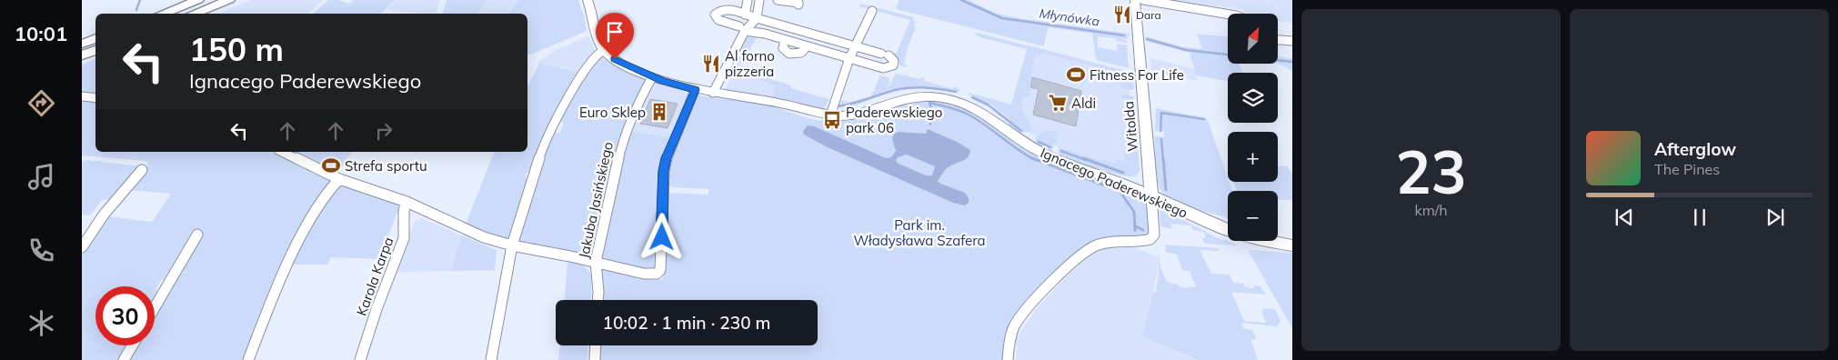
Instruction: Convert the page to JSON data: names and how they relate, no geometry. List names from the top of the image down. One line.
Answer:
{"streets":{"street":["Witolda","Ignacego Paderewskiego","Jakuba Jasińskiego","Karola Karpa"]},"crossings":[["Witolda","Ignacego Paderewskiego"],["Ignacego Paderewskiego","Jakuba Jasińskiego"]],"water":["Młynówka"],"parks":["Park im. Władysława Szafera"],"places":{"restaurant":["Dara","Al forno pizzeria"],"sports":["Fitness For Life","Strefa sportu"],"supermarket":["Aldi"],"building":["Euro Sklep"],"bus stop":["Paderewskiego park 06"]},"north":"top right","page":{"tabs":"10:01","tile":["23","km/h"],"map_buttons":["+","−"],"turn":["150 m","Ignacego Paderewskiego"],"song":["Afterglow","The Pines"],"limit":"30","trip":"10:02 · 1 min · 230 m"}}
